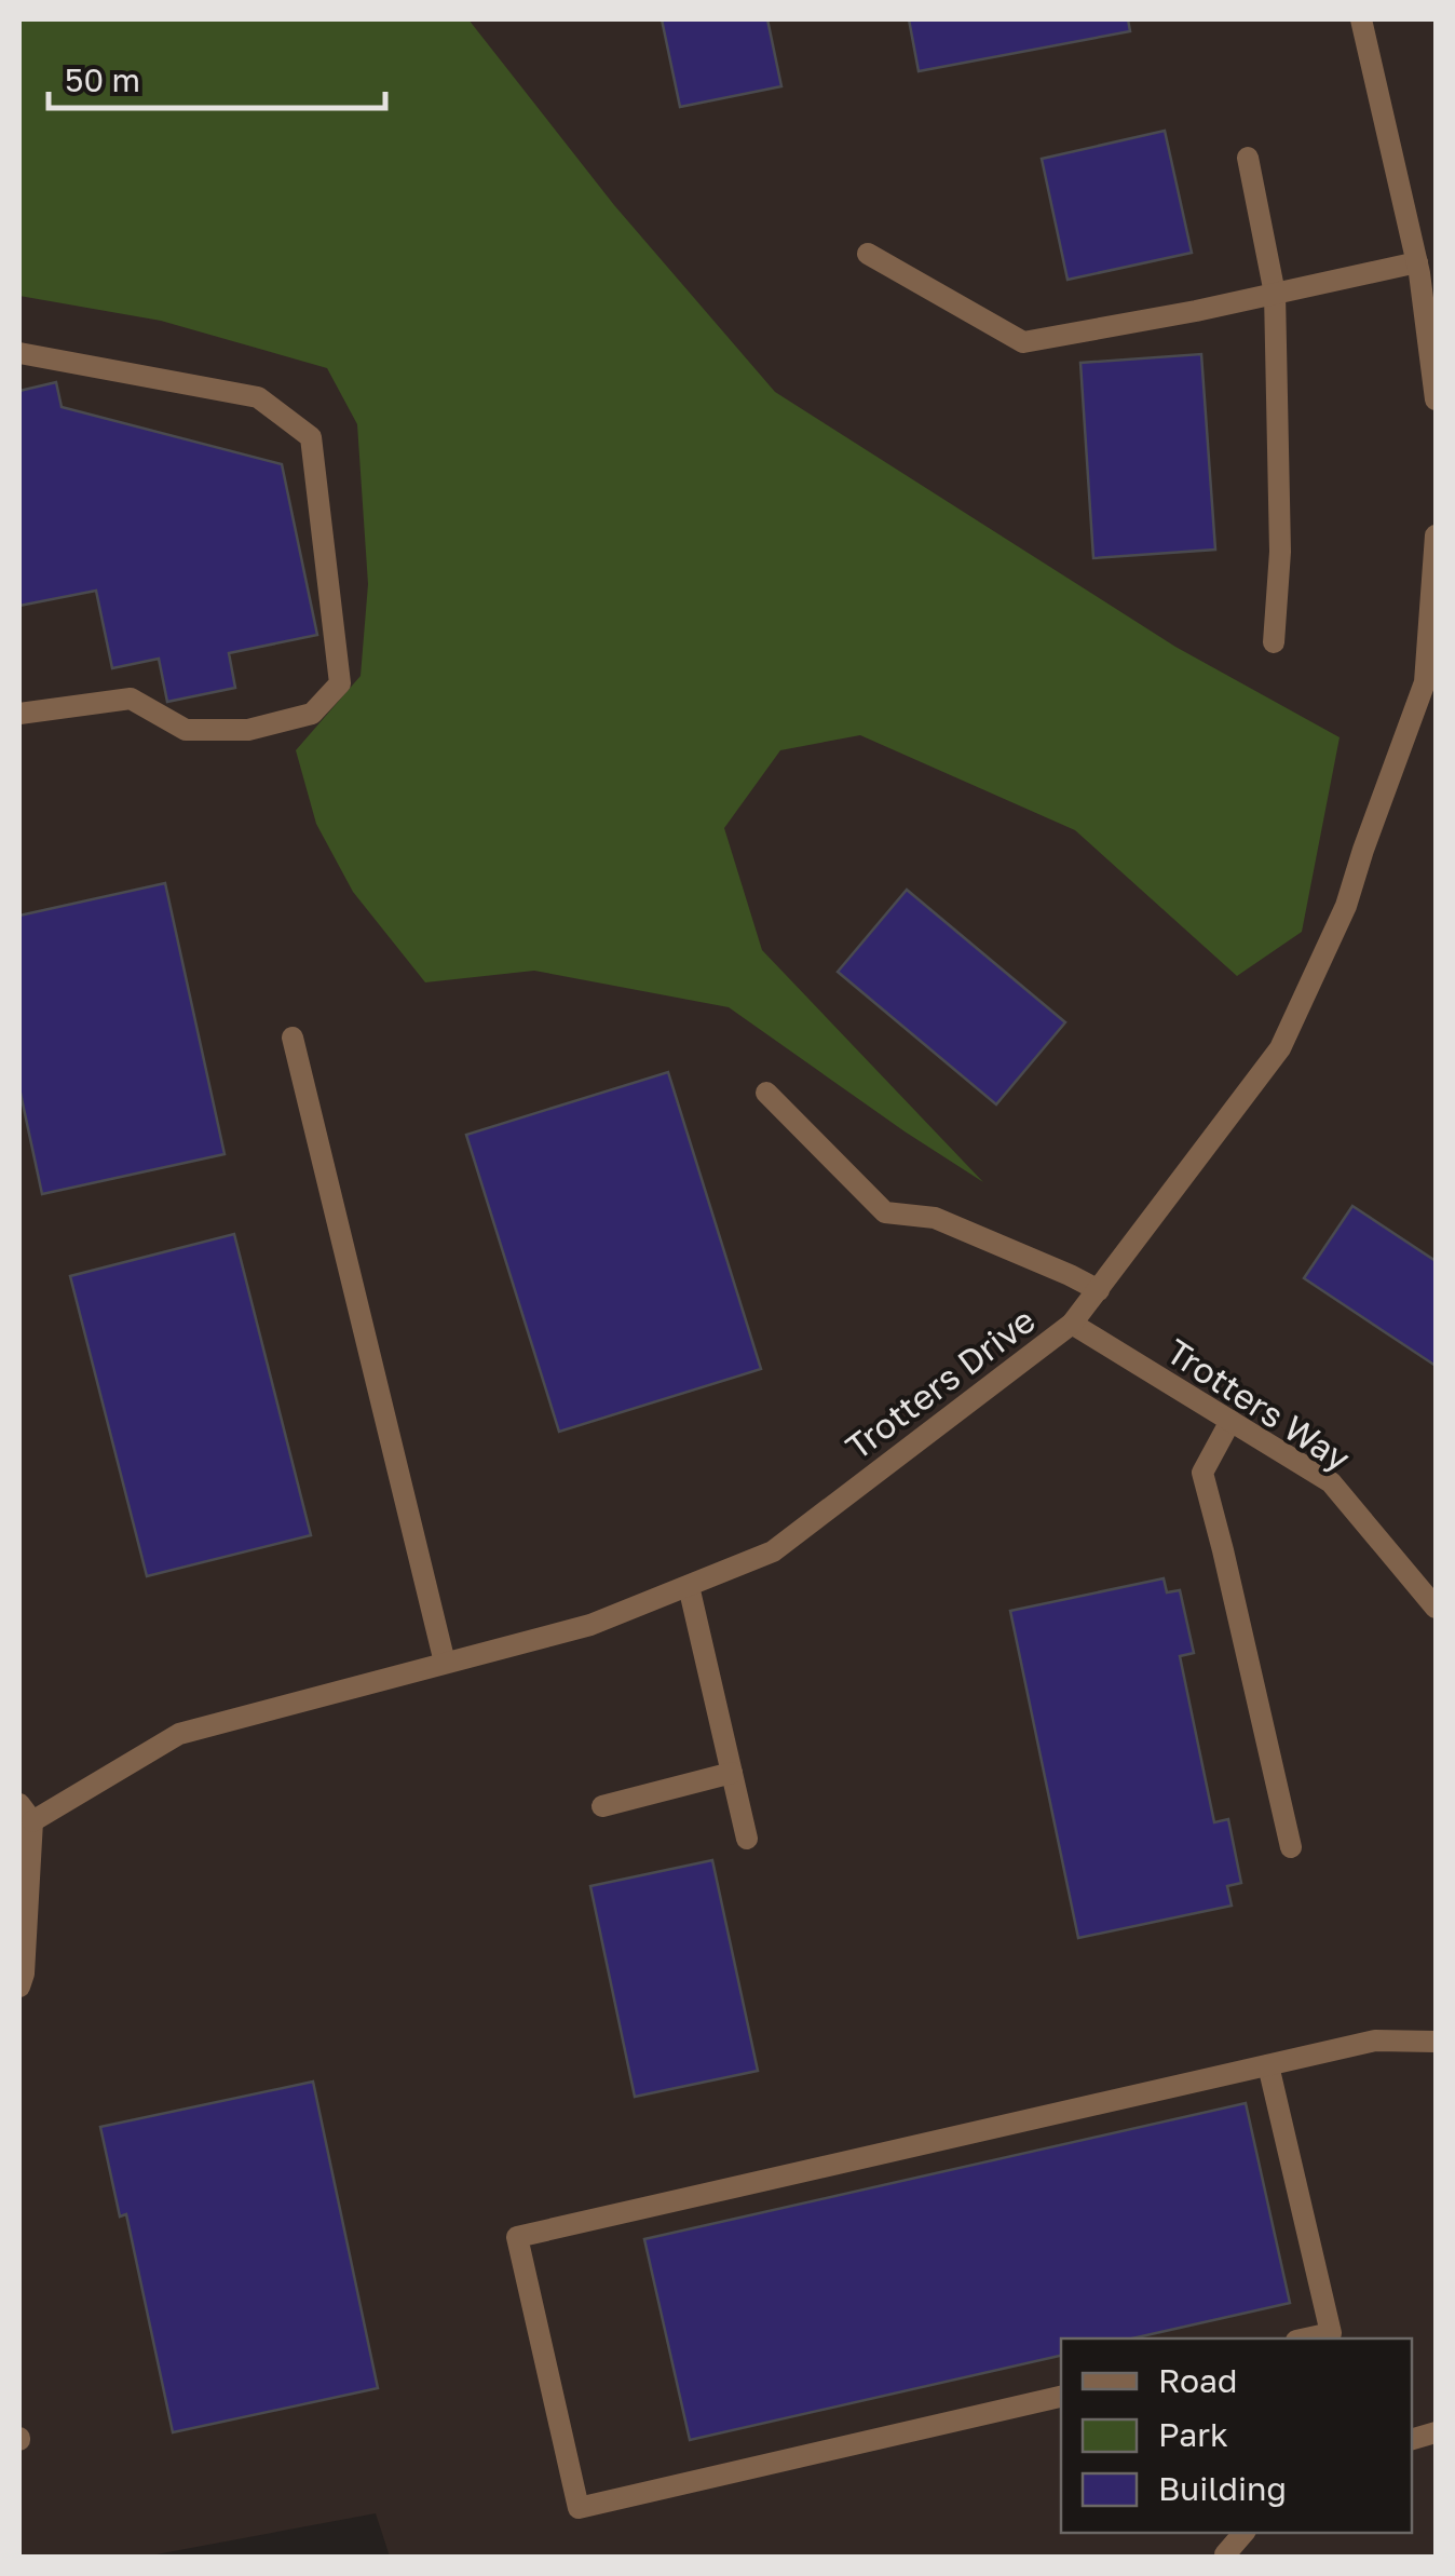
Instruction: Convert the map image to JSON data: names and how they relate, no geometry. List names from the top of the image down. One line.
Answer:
{"streets":{"street":["Trotters Drive","Trotters Way"]},"crossings":[["Trotters Drive","Trotters Way"]],"legend":["Road","Park","Building"],"scale_bar":"50 m"}
